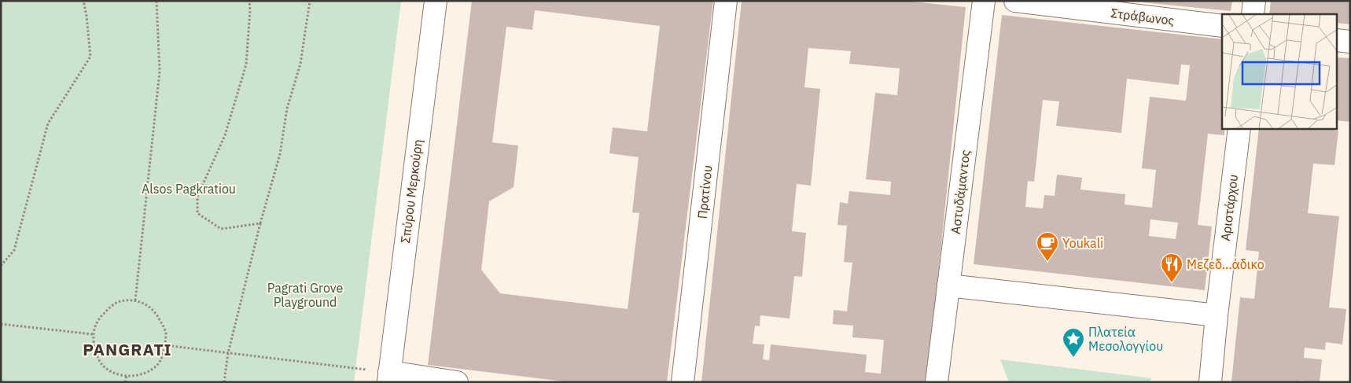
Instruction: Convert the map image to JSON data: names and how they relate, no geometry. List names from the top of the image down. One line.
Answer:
{"streets":{"street":["Στράβωνος","Σπύρου Μερκούρη","Πρατίνου","Αστυδάμαντος","Αριστάρχου"]},"districts":["PANGRATI"],"parks":["Alsos Pagkratiou","Pagrati Grove Playground"],"places":{"cafe":["Youkali"],"restaurant":["Μεζεδ...άδικο"],"place":["Πλατεία Μεσολογγίου"]}}
